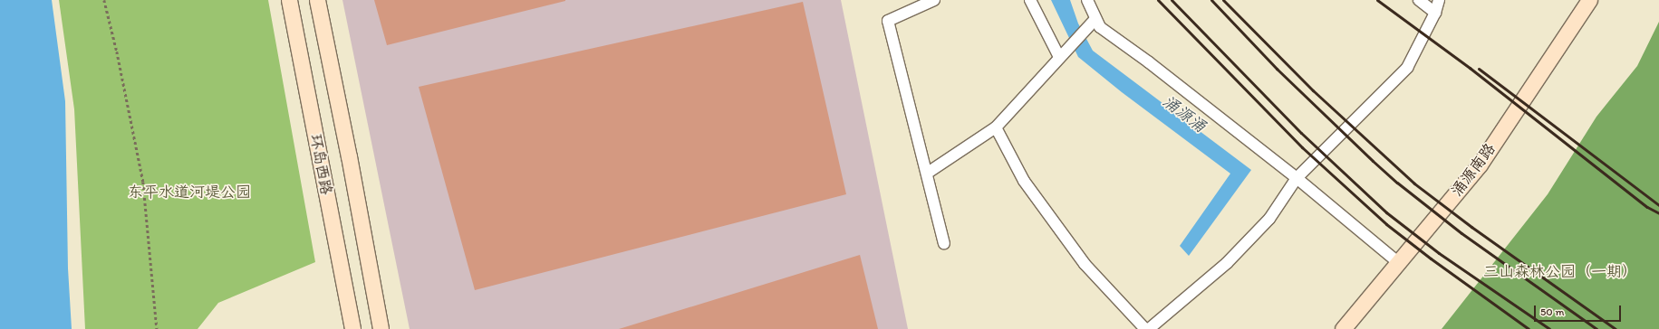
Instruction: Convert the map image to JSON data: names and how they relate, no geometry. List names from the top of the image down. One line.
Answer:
{"streets":{"main road":["环岛西路","涌源南路"]},"water":["涌源涌"],"parks":["东平水道河堤公园","三山森林公园（一期）"],"scale_bar":"50 m"}
